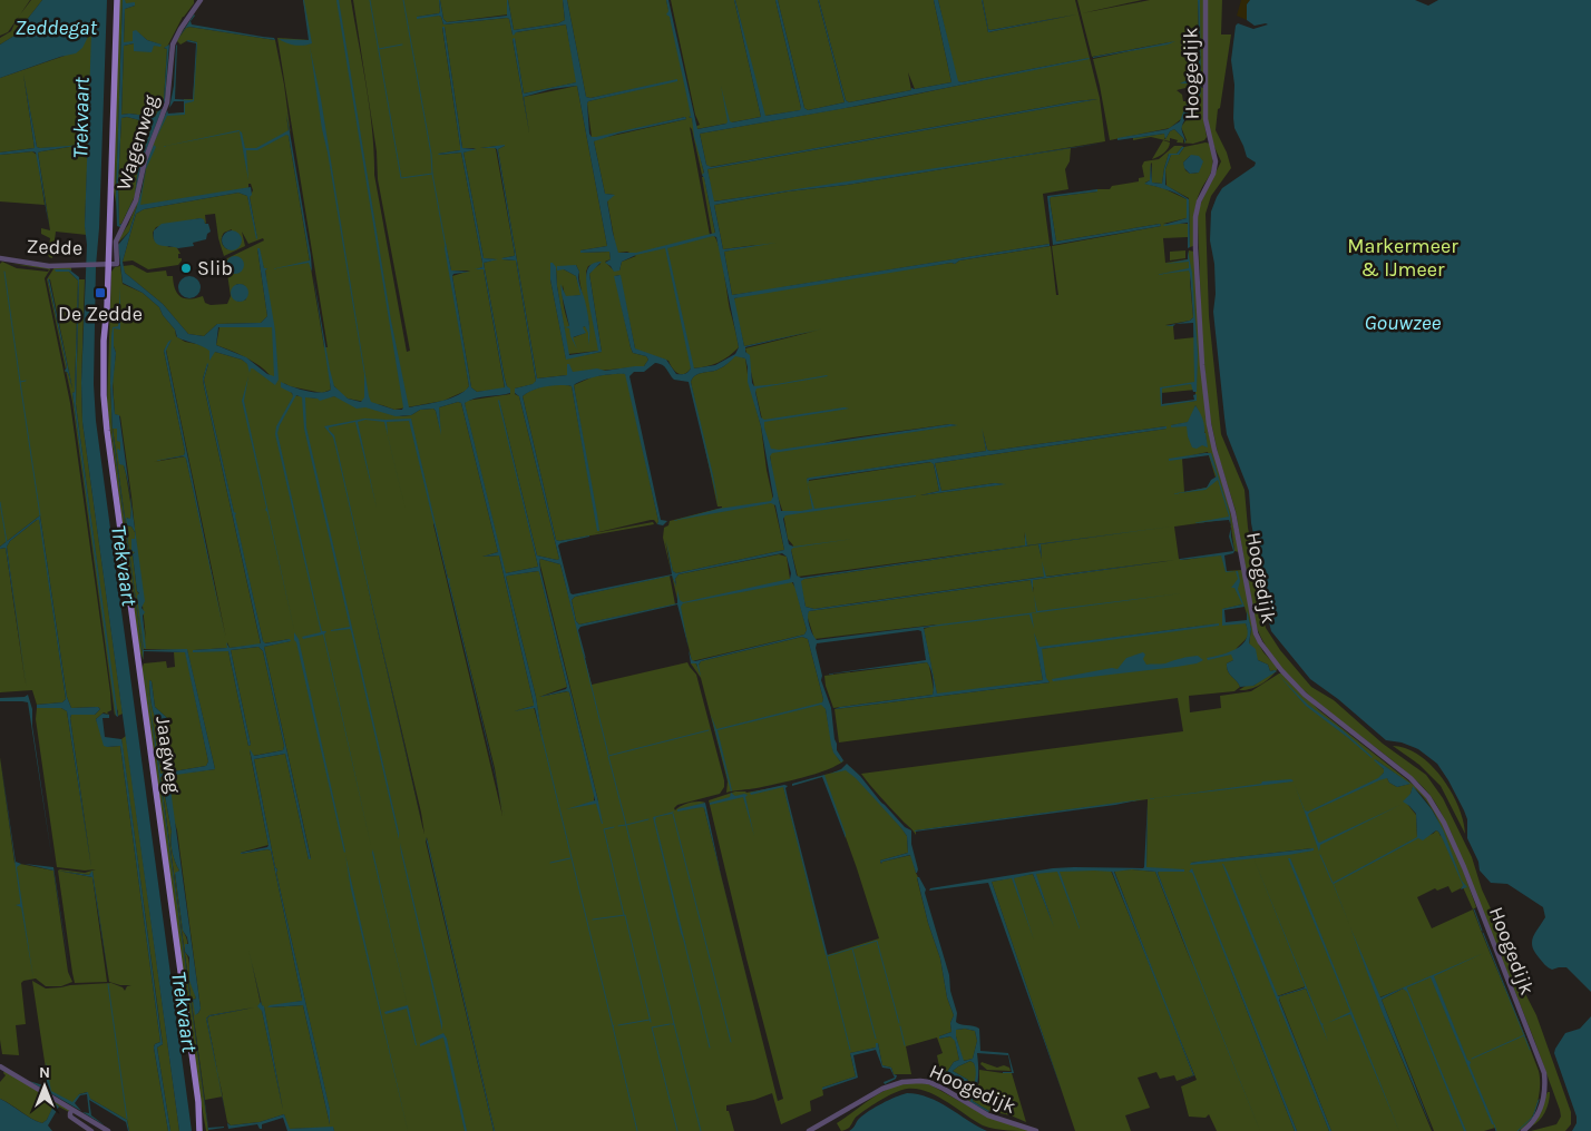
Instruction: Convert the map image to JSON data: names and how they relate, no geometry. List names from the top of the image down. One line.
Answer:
{"streets":{"main road":["Jaagweg"],"street":["Hoogedijk","Wagenweg","Zedde"]},"crossings":[["Wagenweg","Zedde"],["Zedde","Jaagweg"]],"water":["Zeddegat","Trekvaart","Gouwzee"],"parks":["Markermeer & IJmeer"],"places":{"other":["Slib"],"transit":["De Zedde"]},"north":"top"}
